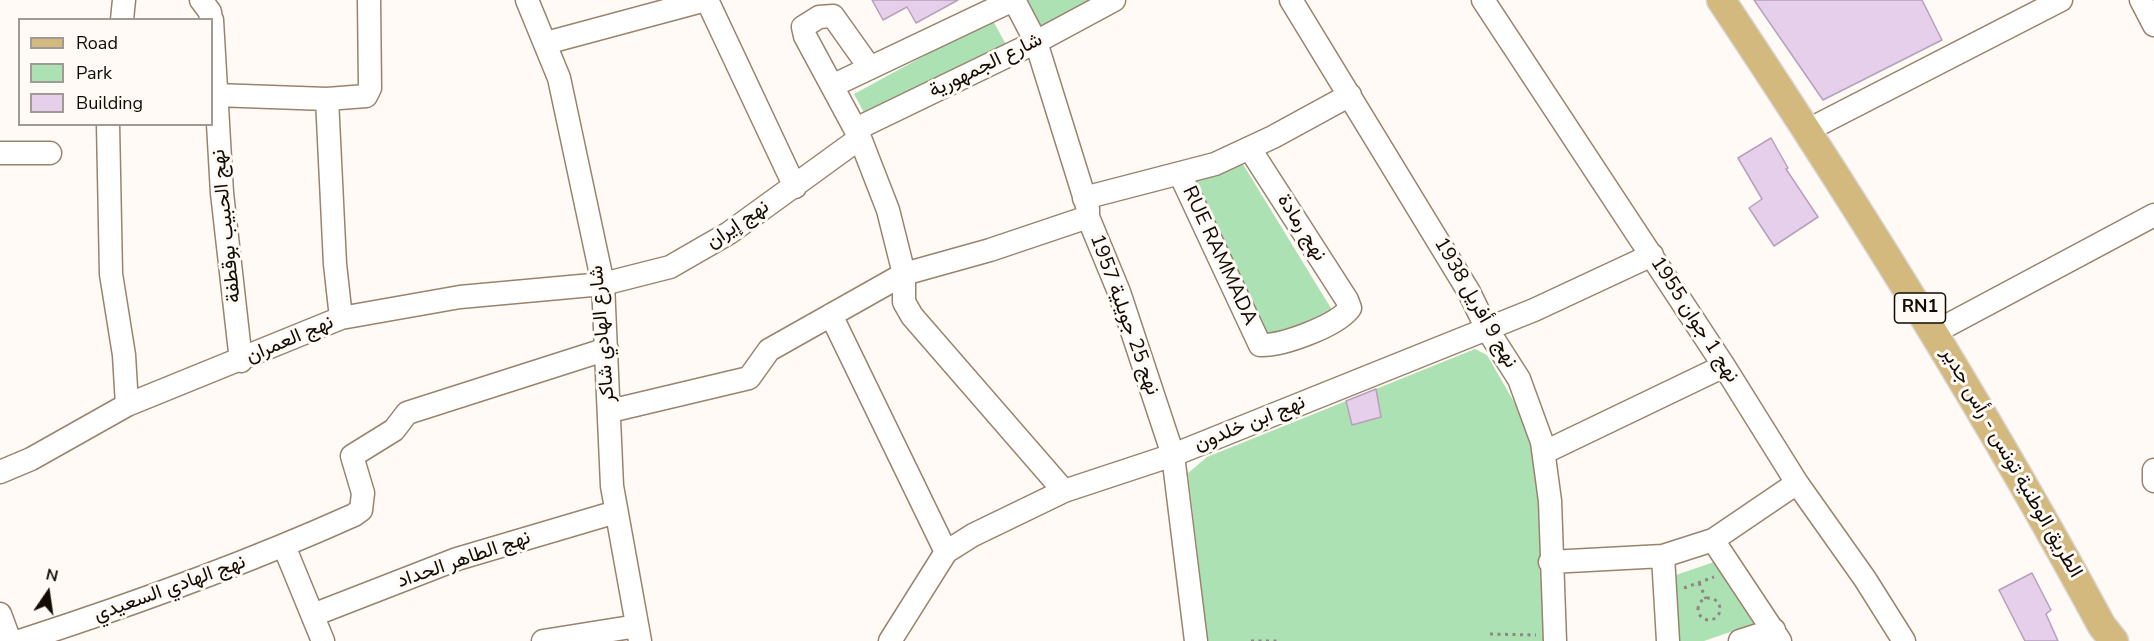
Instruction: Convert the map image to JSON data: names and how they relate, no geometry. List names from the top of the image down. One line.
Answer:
{"streets":{"main road":["RN1","الطريق الوطنية تونس - رأس جدير"],"street":["شارع الجمهورية","نهج إيران","نهج الحبيب بوقطفة","نهج رمادة","RUE RAMMADA","نهج 9 أفريل 1938","نهج 25 جويلية 1957","نهج 1 جوان 1955","شارع الهادي شاكر","نهج العمران","نهج ابن خلدون","نهج الطاهر الحداد","نهج الهادي السعيدي"]},"crossings":[["شارع الجمهورية","نهج إيران"],["شارع الجمهورية","نهج 25 جويلية 1957"],["نهج إيران","شارع الهادي شاكر"],["نهج إيران","نهج العمران"],["نهج الحبيب بوقطفة","نهج العمران"],["نهج رمادة","RUE RAMMADA"],["نهج 9 أفريل 1938","نهج ابن خلدون"],["نهج 25 جويلية 1957","نهج ابن خلدون"],["نهج 1 جوان 1955","نهج ابن خلدون"],["شارع الهادي شاكر","نهج العمران"],["شارع الهادي شاكر","نهج الطاهر الحداد"],["شارع الهادي شاكر","نهج الهادي السعيدي"]],"legend":["Road","Park","Building"],"north":"top"}
